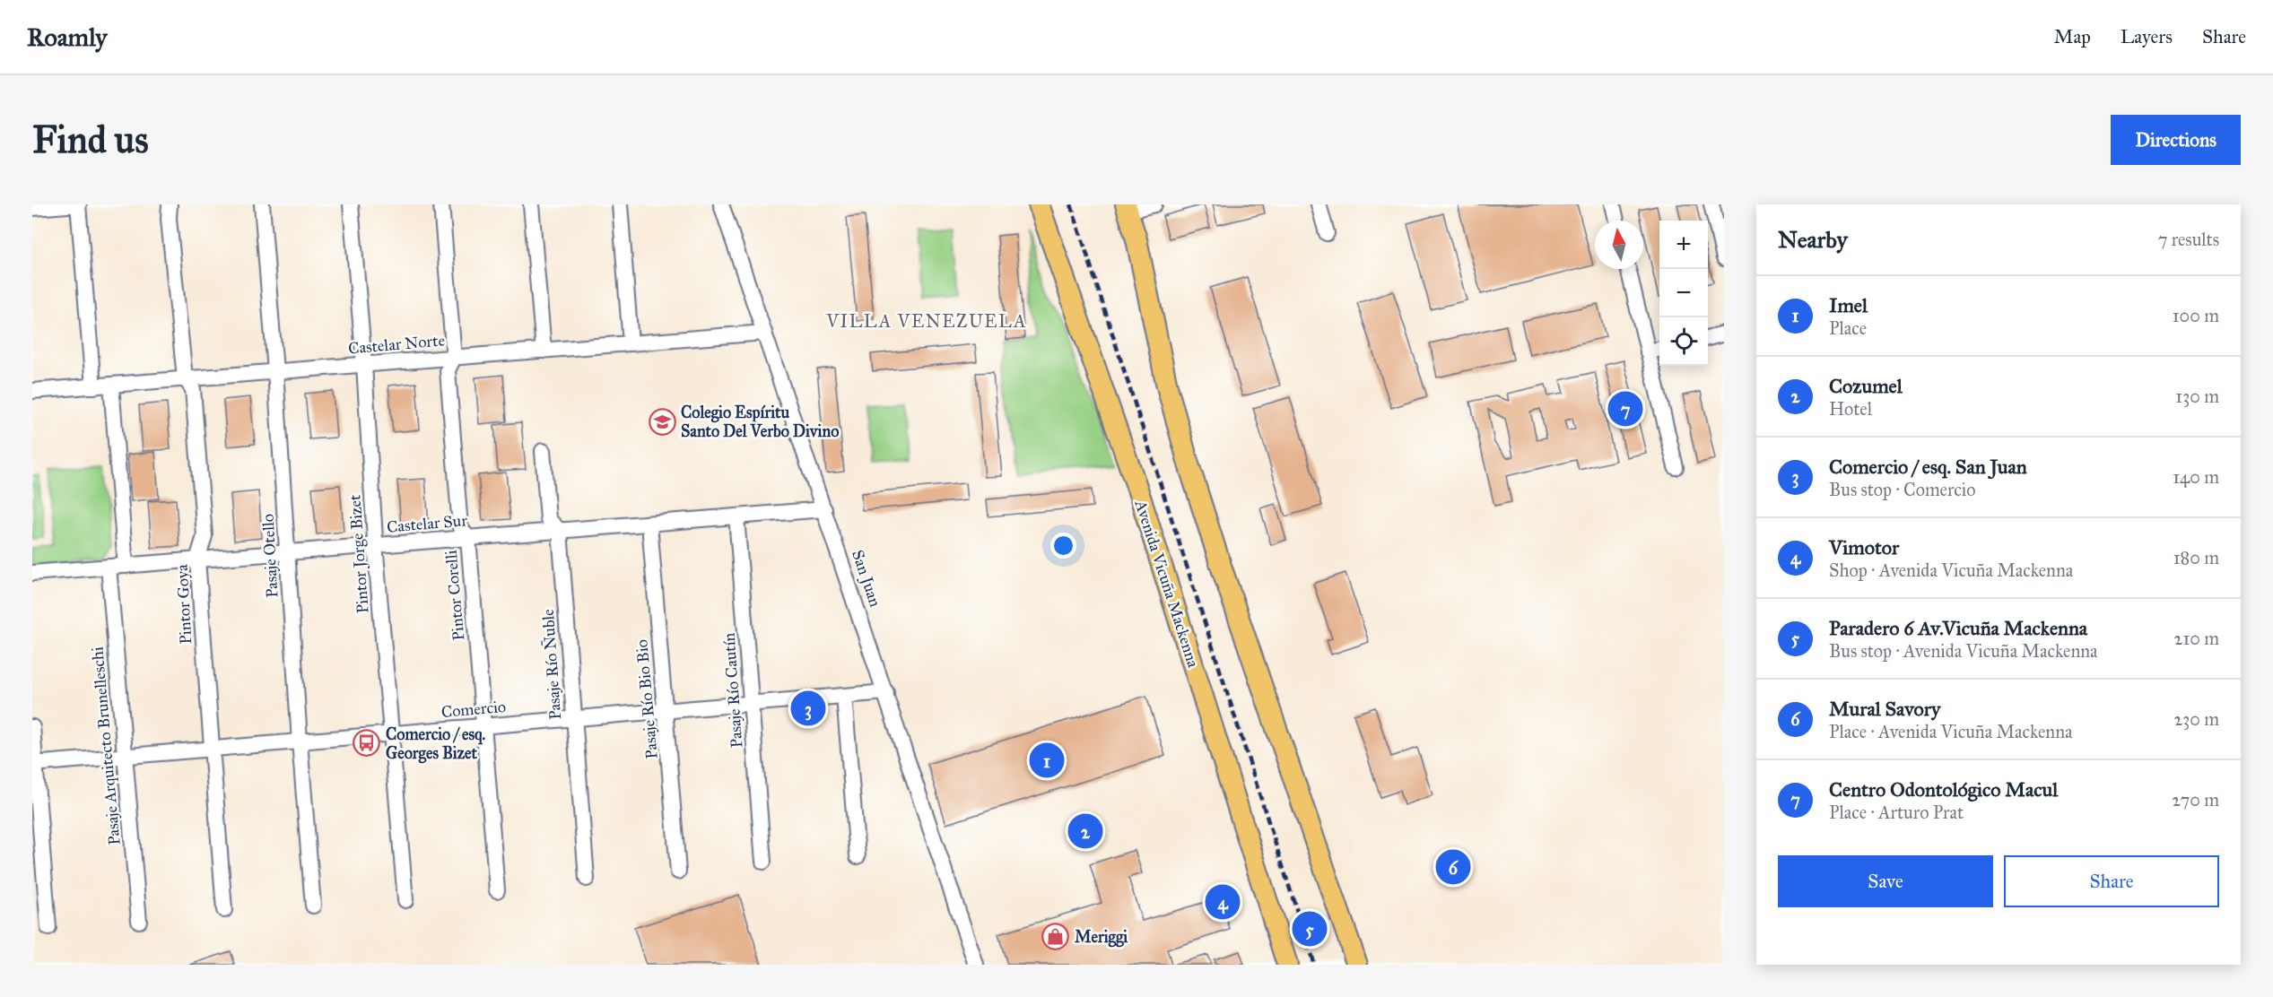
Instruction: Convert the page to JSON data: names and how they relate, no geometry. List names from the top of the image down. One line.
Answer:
{"streets":{"main road":["Avenida Vicuña Mackenna"],"street":["Castelar Norte","Castelar Sur","Pintor Jorge Bizet","Pasaje Otello","San Juan","Pintor Corelli","Pintor Goya","Pasaje Río Ñuble","Pasaje Río Cautín","Pasaje Río Bio Bio","Comercio","Pasaje Arquitecto Brunelleschi"]},"crossings":[["Castelar Norte","Pintor Jorge Bizet"],["Castelar Norte","Pasaje Otello"],["Castelar Norte","San Juan"],["Castelar Norte","Pintor Corelli"],["Castelar Norte","Pintor Goya"],["Castelar Sur","Pintor Jorge Bizet"],["Castelar Sur","Pasaje Otello"],["Castelar Sur","San Juan"],["Castelar Sur","Pintor Corelli"],["Castelar Sur","Pintor Goya"],["Castelar Sur","Pasaje Río Ñuble"],["Castelar Sur","Pasaje Río Cautín"],["Castelar Sur","Pasaje Río Bio Bio"],["Castelar Sur","Pasaje Arquitecto Brunelleschi"],["Pintor Jorge Bizet","Comercio"],["Pasaje Otello","Comercio"],["San Juan","Comercio"],["Pintor Corelli","Comercio"],["Pintor Goya","Comercio"],["Pasaje Río Ñuble","Comercio"],["Pasaje Río Cautín","Comercio"],["Pasaje Río Bio Bio","Comercio"],["Comercio","Pasaje Arquitecto Brunelleschi"]],"districts":["VILLA VENEZUELA"],"places":{"school or university":["Colegio Espíritu Santo Del Verbo Divino"],"bus stop":["Comercio / esq. Georges Bizet"],"shop":["Meriggi"]},"north":"top","page":{"header":"Roamly","nav":["Map","Layers","Share"],"buttons":["Directions",["Save","Share"]],"title":"Find us","heading":["Nearby","7 results"],"map_buttons":["+","−"],"list":[{"mark":"1","name":"Imel","note":"Place","value":"100 m"},{"mark":"2","name":"Cozumel","note":"Hotel","value":"130 m"},{"mark":"3","name":"Comercio / esq. San Juan","note":"Bus stop · Comercio","value":"140 m"},{"mark":"4","name":"Vimotor","note":"Shop · Avenida Vicuña Mackenna","value":"180 m"},{"mark":"5","name":"Paradero 6 Av.Vicuña Mackenna","note":"Bus stop · Avenida Vicuña Mackenna","value":"210 m"},{"mark":"6","name":"Mural Savory","note":"Place · Avenida Vicuña Mackenna","value":"230 m"},{"mark":"7","name":"Centro Odontológico Macul","note":"Place · Arturo Prat","value":"270 m"}],"pins":["7","3","1","2","6","4","5"]}}
